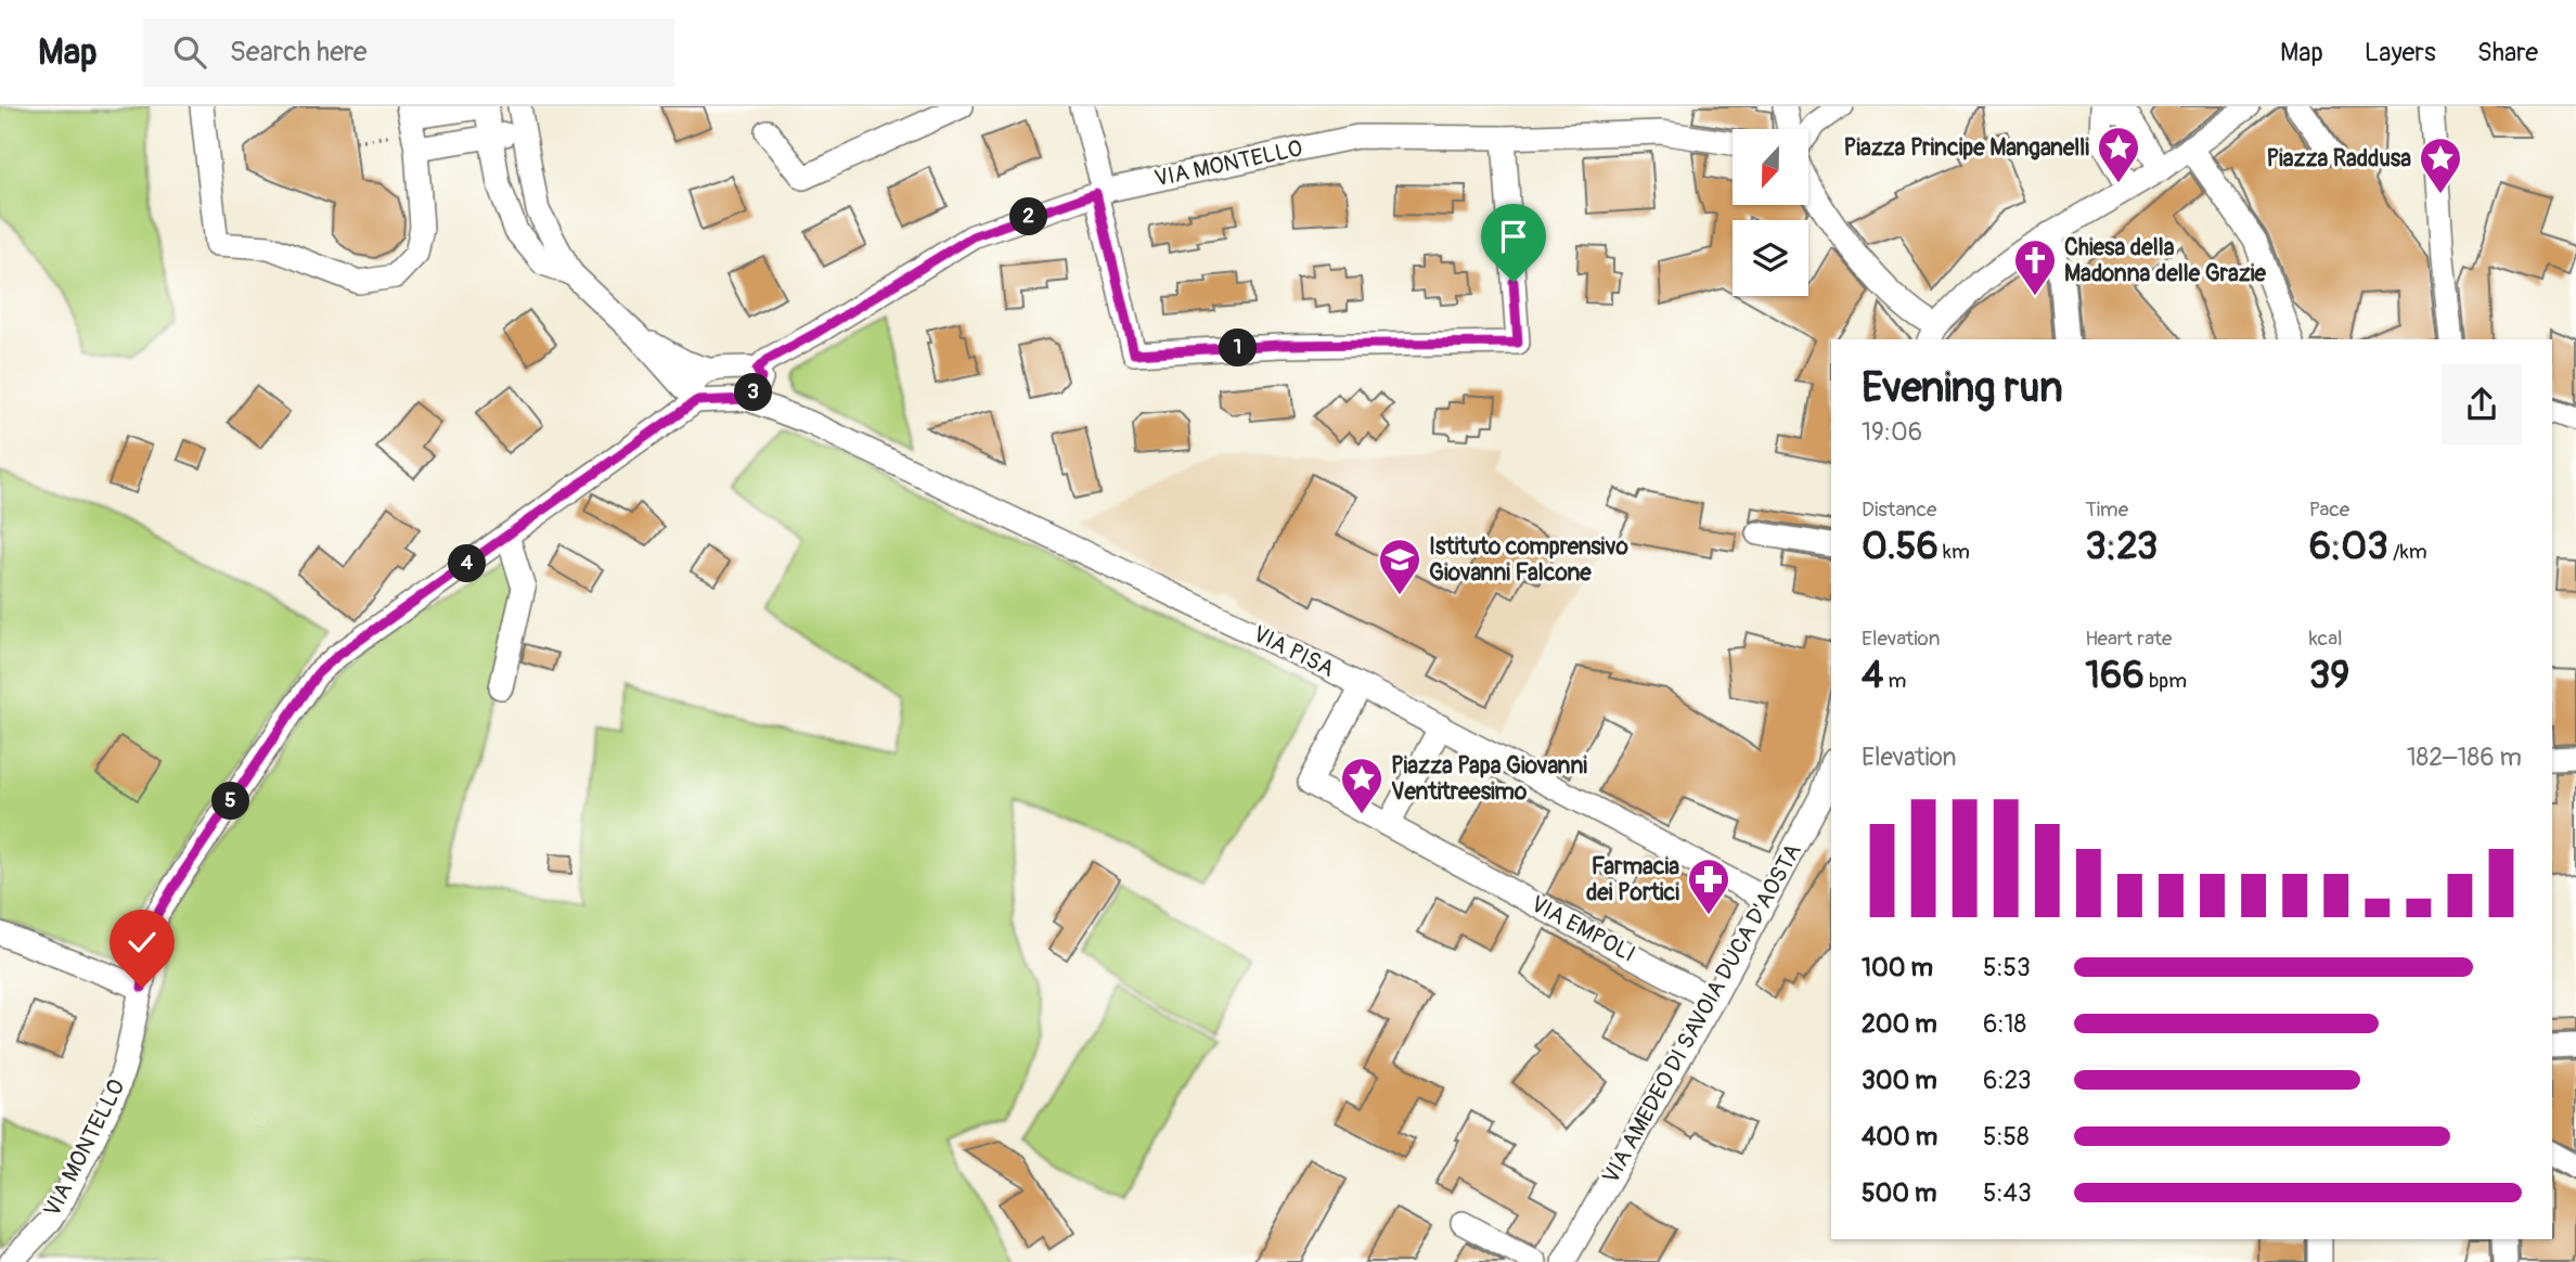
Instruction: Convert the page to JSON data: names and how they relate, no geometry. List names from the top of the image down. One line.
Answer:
{"streets":{"street":["VIA MONTELLO","VIA PISA","VIA EMPOLI","VIA AMEDEO DI SAVOIA DUCA D'AOSTA"]},"crossings":[["VIA MONTELLO","VIA PISA"],["VIA PISA","VIA EMPOLI"],["VIA PISA","VIA AMEDEO DI SAVOIA DUCA D'AOSTA"],["VIA EMPOLI","VIA AMEDEO DI SAVOIA DUCA D'AOSTA"]],"places":{"place":["Piazza Principe Manganelli","Piazza Raddusa","Piazza Papa Giovanni Ventitreesimo"],"church":["Chiesa della Madonna delle Grazie"],"school or university":["Istituto comprensivo Giovanni Falcone"],"pharmacy":["Farmacia dei Portici"]},"north":"bottom","page":{"header":"Map","search":"Search here","nav":["Map","Layers","Share"],"pins":["2","1","3","4","5"],"heading":["Evening run","19:06"],"stats":[["Distance","0.56 km"],["Time","3:23"],["Pace","6:03 /km"],["Elevation","4 m"],["Heart rate","166 bpm"],["kcal","39"]],"chart":["Elevation","182–186 m"],"list":[{"name":"100 m","note":"5:53"},{"name":"200 m","note":"6:18"},{"name":"300 m","note":"6:23"},{"name":"400 m","note":"5:58"},{"name":"500 m","note":"5:43"}]}}
